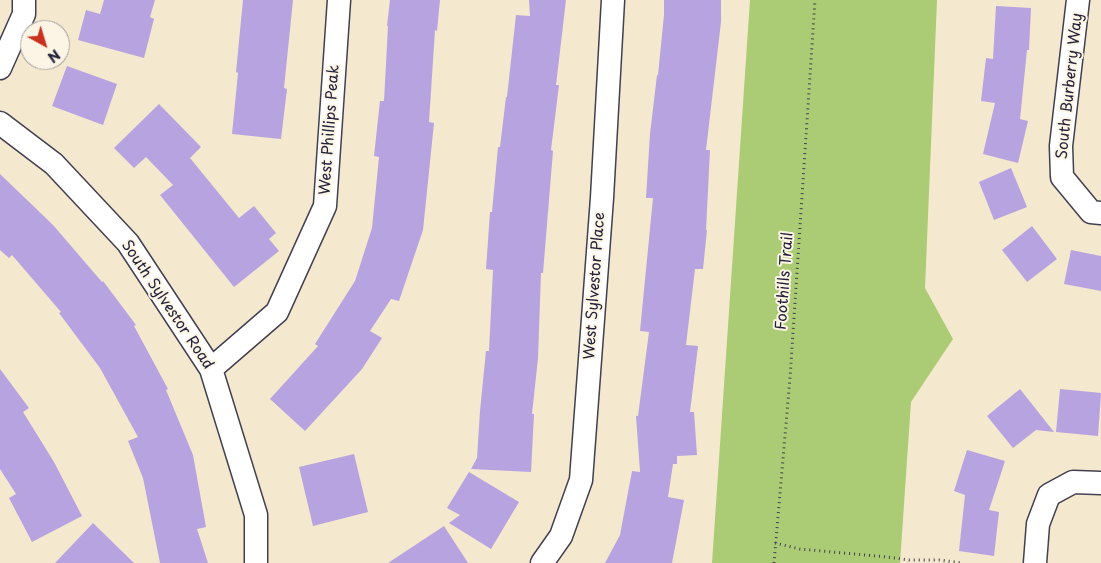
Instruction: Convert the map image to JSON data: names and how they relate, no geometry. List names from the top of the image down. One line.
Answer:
{"streets":{"street":["South Burberry Way","West Phillips Peak","West Sylvestor Place","South Sylvestor Road"],"path":["Foothills Trail"]},"crossings":[["West Phillips Peak","South Sylvestor Road"]],"north":"bottom right"}
